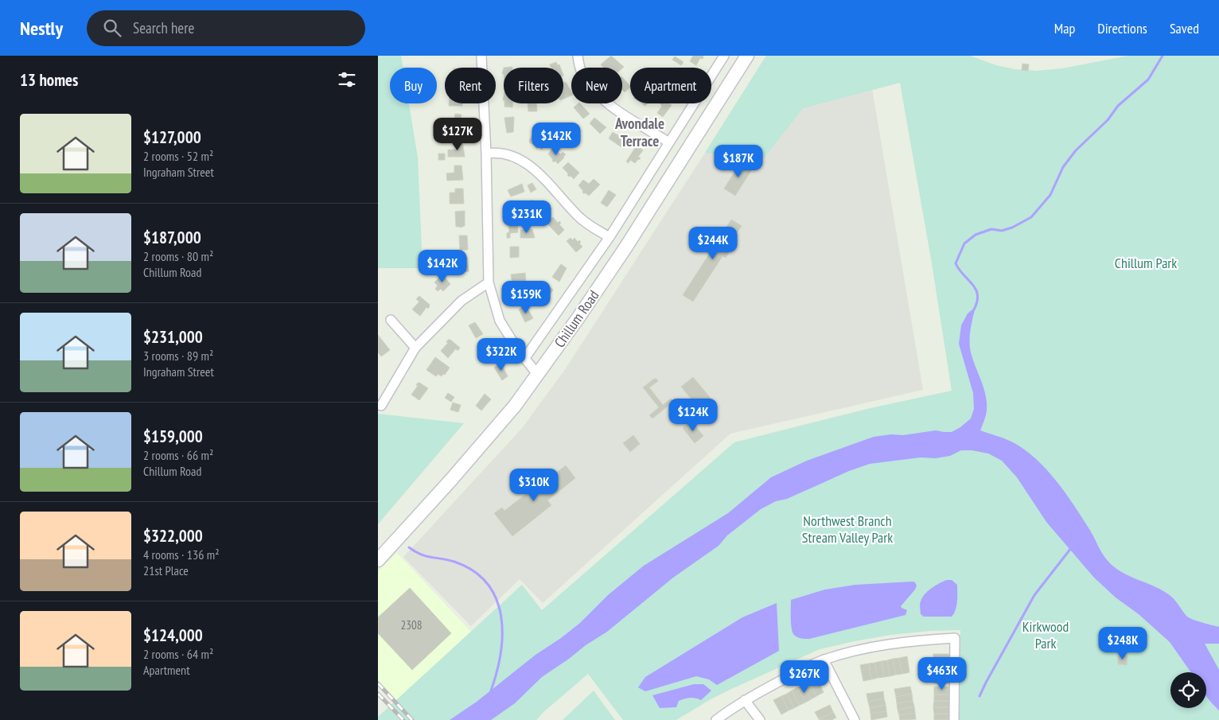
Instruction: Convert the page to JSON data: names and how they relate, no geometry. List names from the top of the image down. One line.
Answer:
{"streets":{"main road":["Chillum Road"]},"districts":["Avondale Terrace"],"parks":["Chillum Park","Northwest Branch Stream Valley Park","Kirkwood Park"],"house_numbers":["2308"],"page":{"header":"Nestly","search":"Search here","nav":["Map","Directions","Saved"],"heading":"13 homes","chip":["Buy","Rent","Filters","New","Apartment"],"list":[{"name":"$127,000","note":"2 rooms · 52 m² · Ingraham Street"},{"name":"$187,000","note":"2 rooms · 80 m² · Chillum Road"},{"name":"$231,000","note":"3 rooms · 89 m² · Ingraham Street"},{"name":"$159,000","note":"2 rooms · 66 m² · Chillum Road"},{"name":"$322,000","note":"4 rooms · 136 m² · 21st Place"},{"name":"$124,000","note":"2 rooms · 64 m² · Apartment"}],"price":["$127K","$142K","$187K","$231K","$244K","$142K","$159K","$322K","$124K","$310K","$248K","$463K","$267K"]}}
